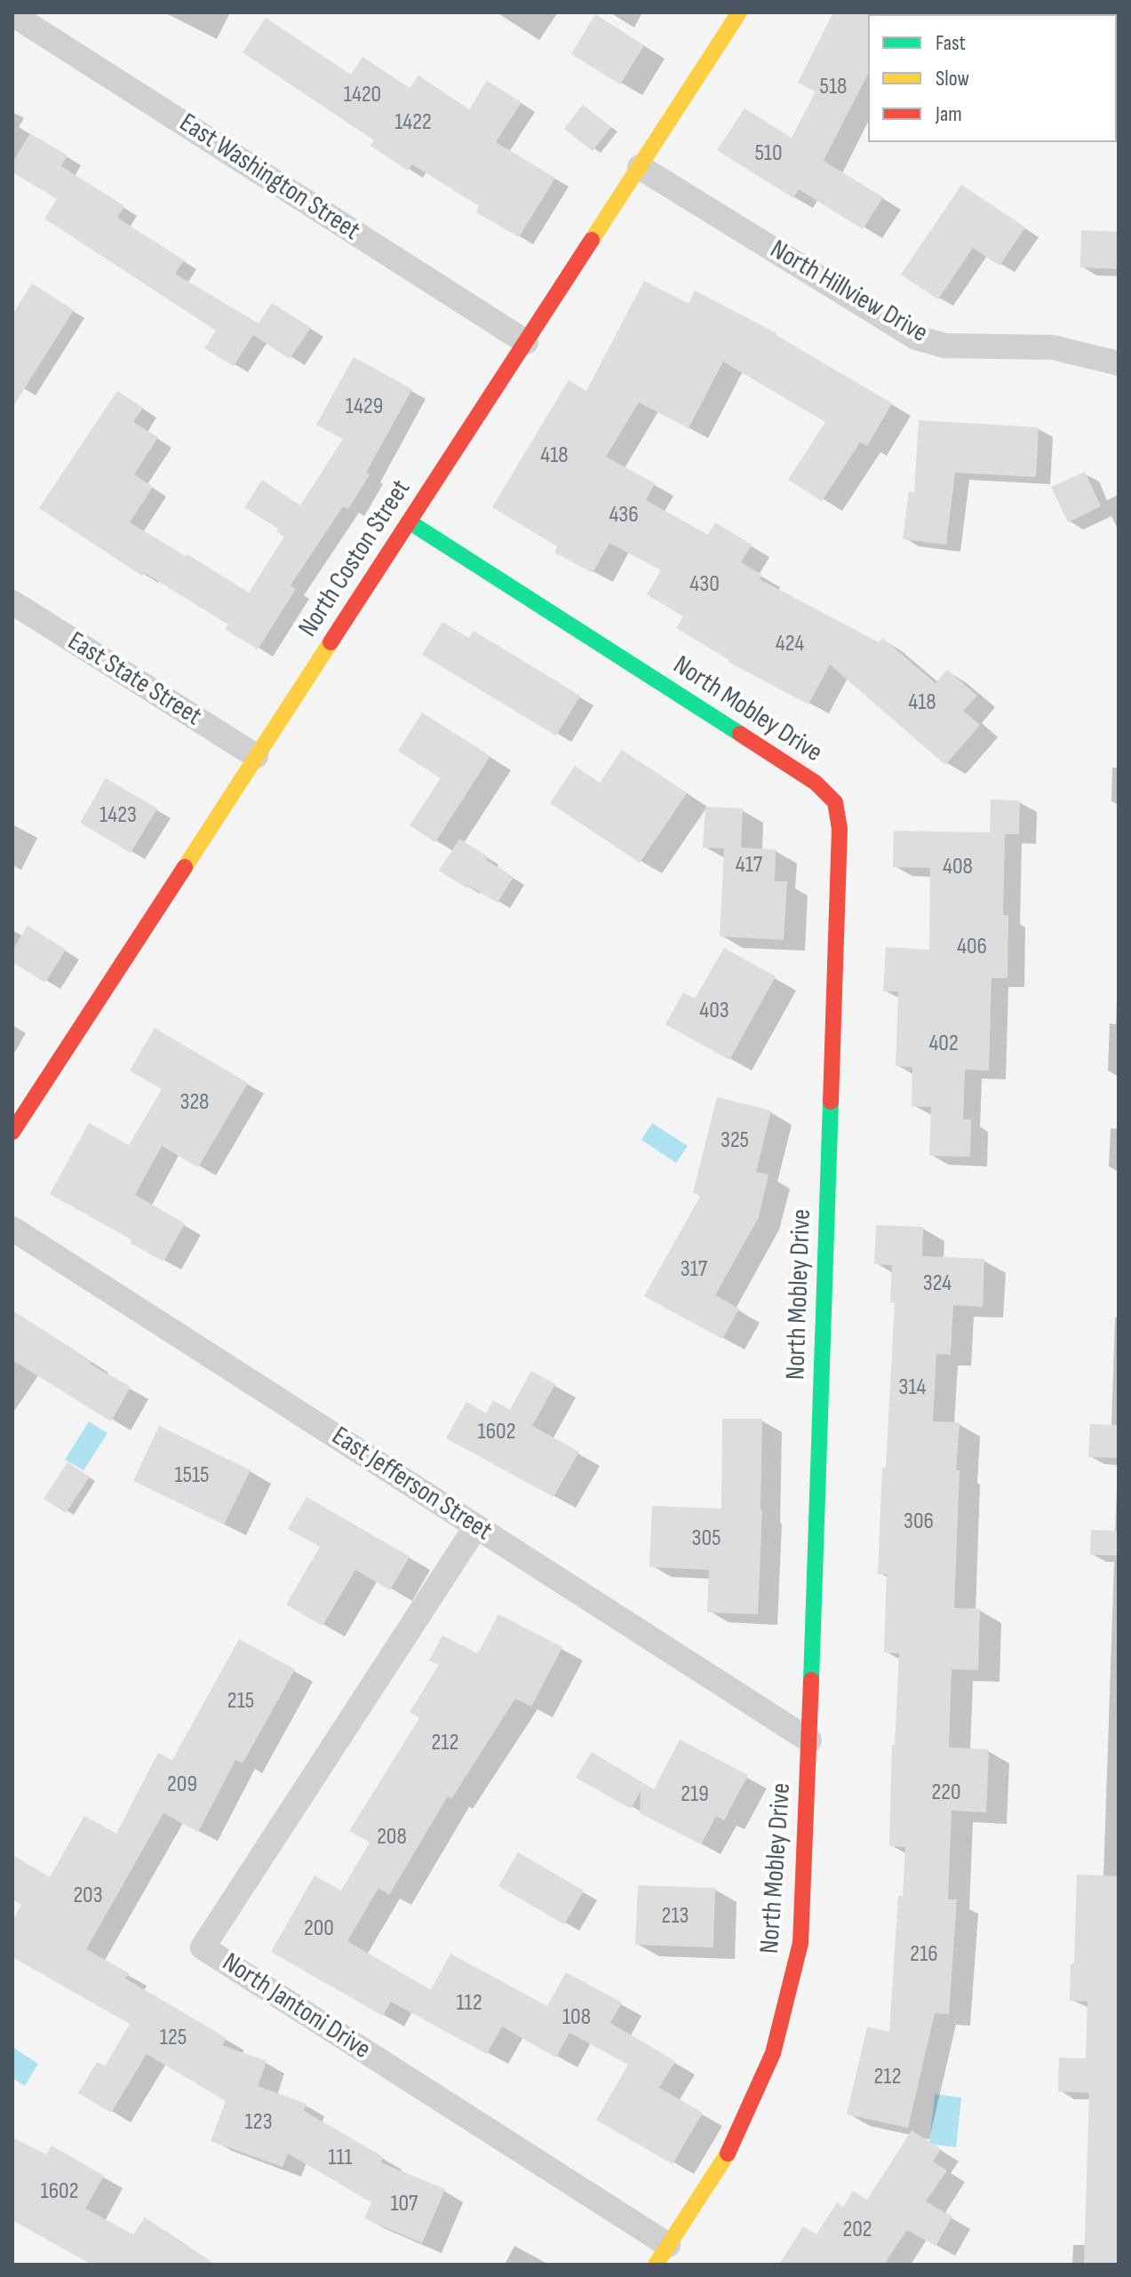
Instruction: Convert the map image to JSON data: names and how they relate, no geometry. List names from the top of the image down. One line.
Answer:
{"streets":{"street":["East Washington Street","North Hillview Drive","North Coston Street","East State Street","North Mobley Drive","East Jefferson Street","North Jantoni Drive"]},"crossings":[["East Washington Street","North Coston Street"],["North Hillview Drive","North Coston Street"],["North Coston Street","East State Street"],["North Coston Street","North Mobley Drive"],["North Mobley Drive","East Jefferson Street"],["North Mobley Drive","North Jantoni Drive"],["East Jefferson Street","North Jantoni Drive"]],"house_numbers":["518","1420","1422","510","1429","418","436","430","424","418","1423","417","408","406","403","402","328","325","317","324","314","1602","1515","306","305","215","212","209","220","219","208","203","213","200","216","112","108","125","212","123","111","1602","107","202"],"legend":["Fast","Slow","Jam"]}
